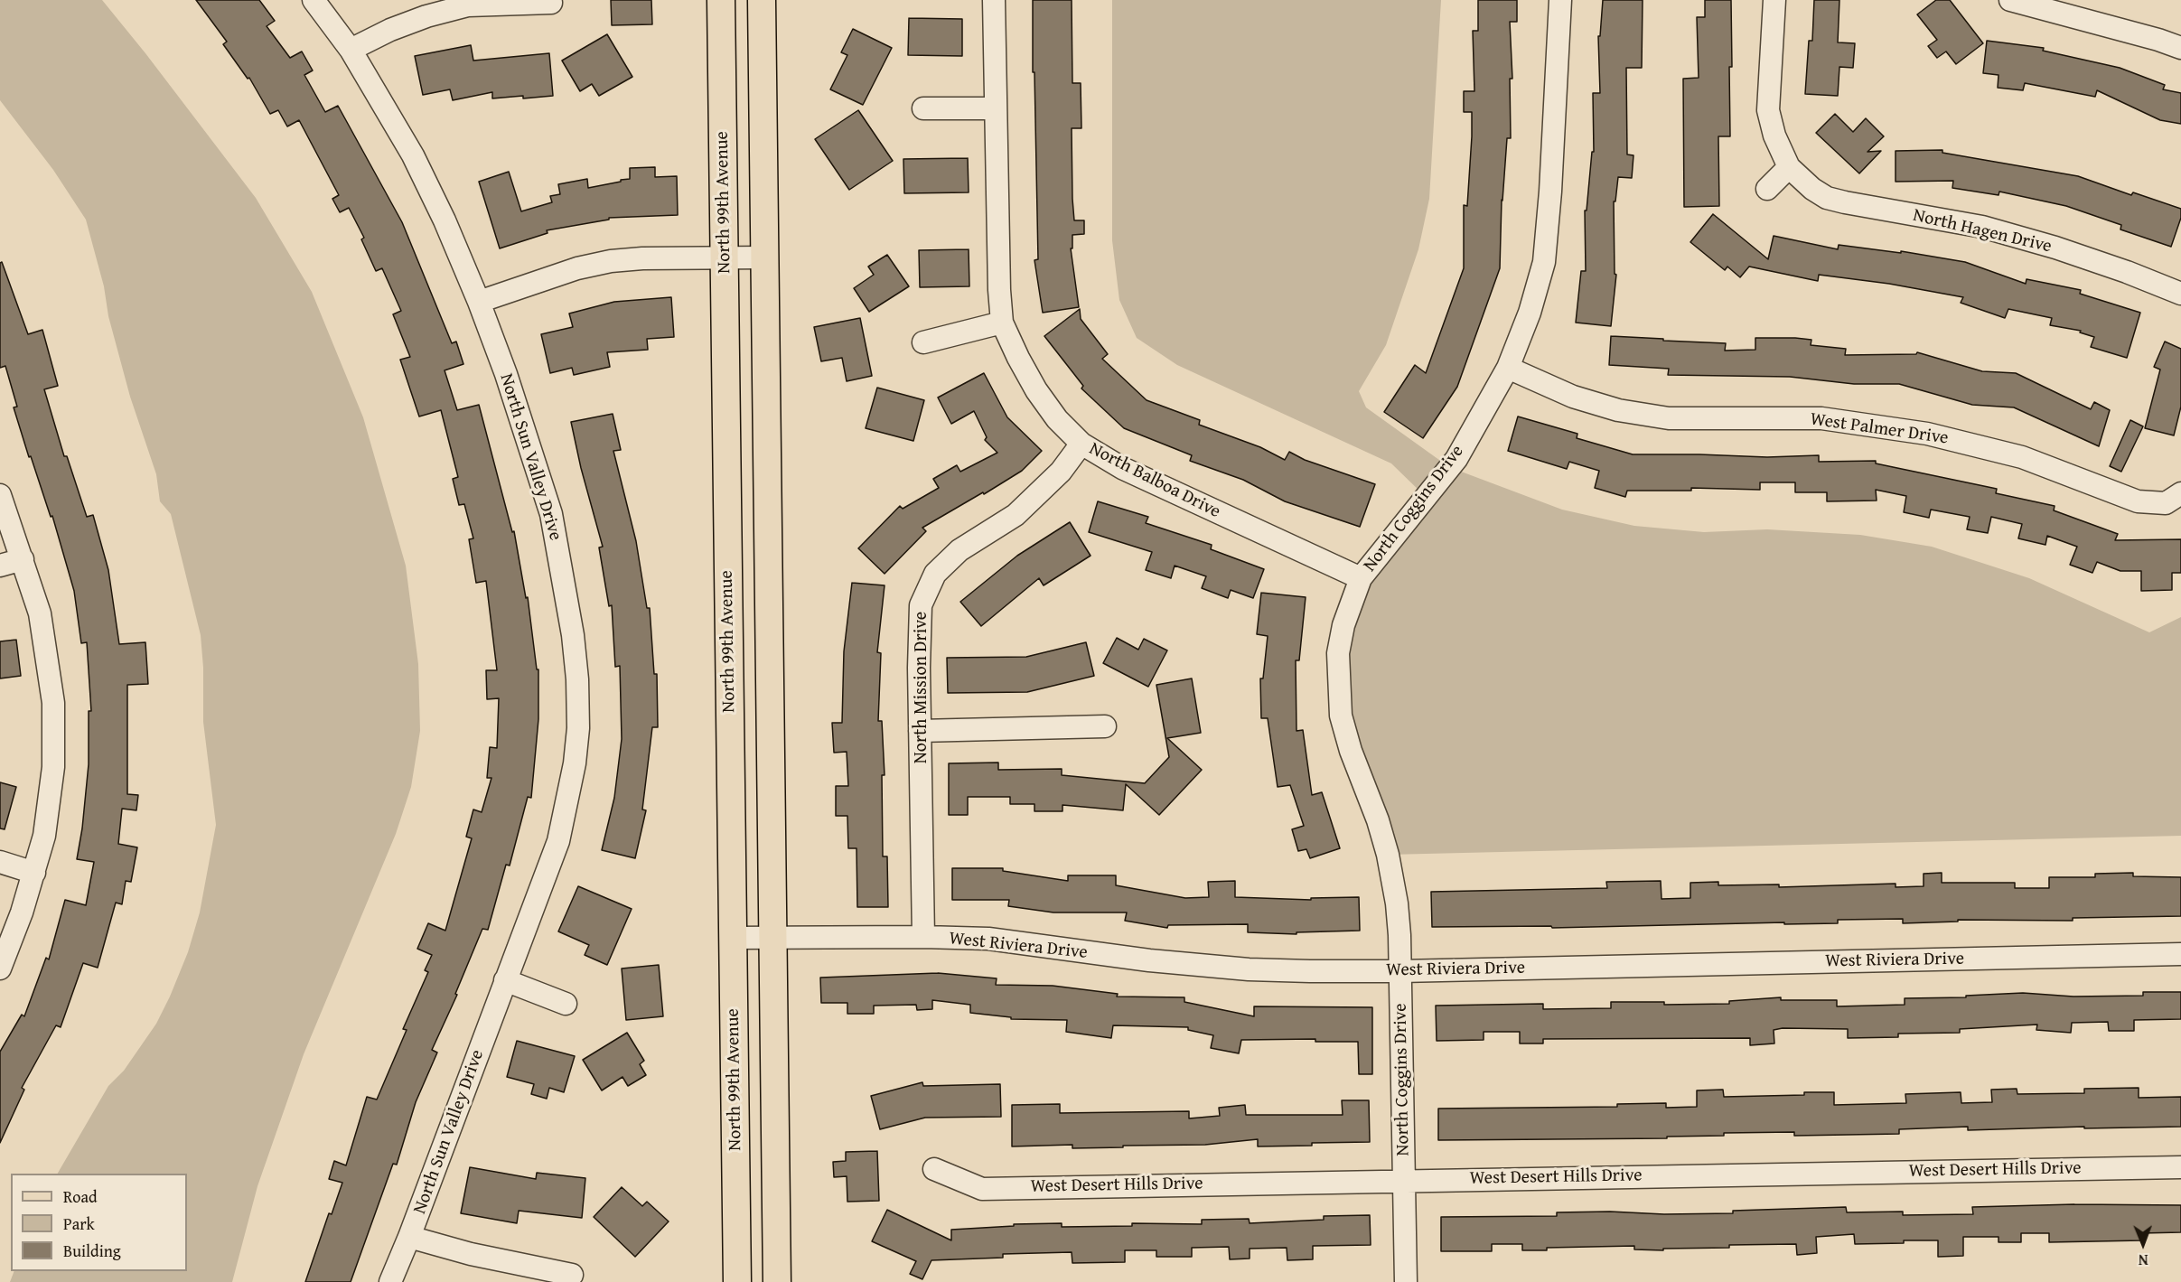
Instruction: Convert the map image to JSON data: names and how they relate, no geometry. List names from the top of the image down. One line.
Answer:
{"streets":{"main road":["North 99th Avenue"],"street":["North Hagen Drive","West Palmer Drive","North Sun Valley Drive","North Balboa Drive","North Coggins Drive","North Mission Drive","West Riviera Drive","West Desert Hills Drive"]},"crossings":[["North 99th Avenue","West Riviera Drive"],["West Palmer Drive","North Coggins Drive"],["North Balboa Drive","North Coggins Drive"],["North Balboa Drive","North Mission Drive"],["North Coggins Drive","West Riviera Drive"],["North Coggins Drive","West Desert Hills Drive"],["North Mission Drive","West Riviera Drive"]],"legend":["Road","Park","Building"],"north":"bottom"}
